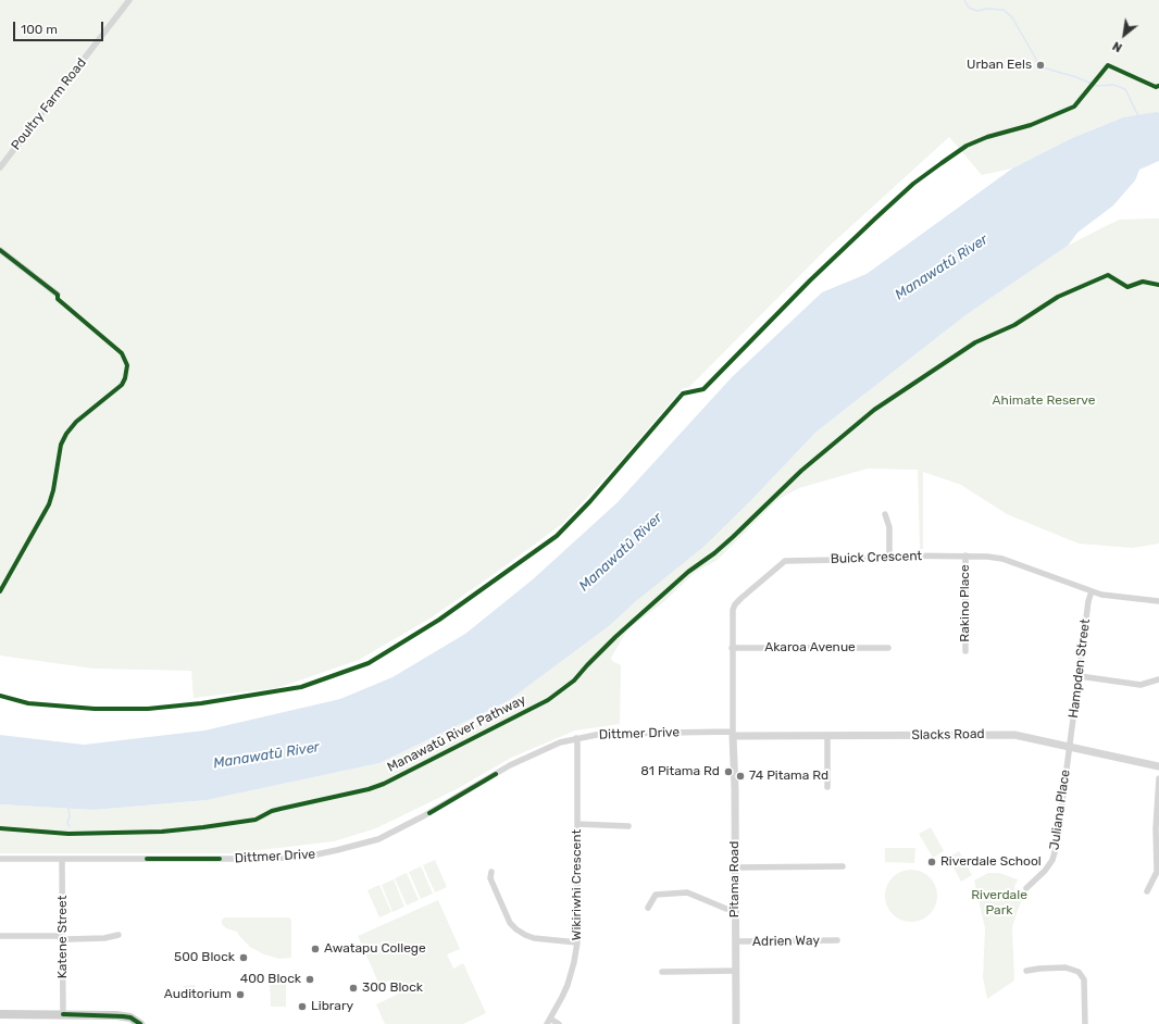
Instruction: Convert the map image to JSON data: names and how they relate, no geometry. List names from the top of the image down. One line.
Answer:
{"streets":{"street":["Poultry Farm Road","Buick Crescent","Rakino Place","Akaroa Avenue","Hampden Street","Dittmer Drive","Slacks Road","Juliana Place","Pitama Road","Wikiriwhi Crescent","Katene Street","Adrien Way"],"cycle path":["Manawatū River Pathway"]},"crossings":[["Buick Crescent","Rakino Place"],["Buick Crescent","Akaroa Avenue"],["Buick Crescent","Hampden Street"],["Buick Crescent","Dittmer Drive"],["Buick Crescent","Slacks Road"],["Buick Crescent","Pitama Road"],["Hampden Street","Slacks Road"],["Hampden Street","Juliana Place"],["Dittmer Drive","Slacks Road"],["Dittmer Drive","Pitama Road"],["Dittmer Drive","Wikiriwhi Crescent"],["Dittmer Drive","Katene Street"],["Slacks Road","Juliana Place"],["Slacks Road","Pitama Road"],["Pitama Road","Adrien Way"]],"water":["Manawatū River"],"parks":["Ahimate Reserve","Riverdale Park"],"places":["Urban Eels","81 Pitama Rd","74 Pitama Rd","Riverdale School","Awatapu College","500 Block","400 Block","300 Block","Auditorium","Library"],"scale_bar":"100 m","north":"bottom left"}
